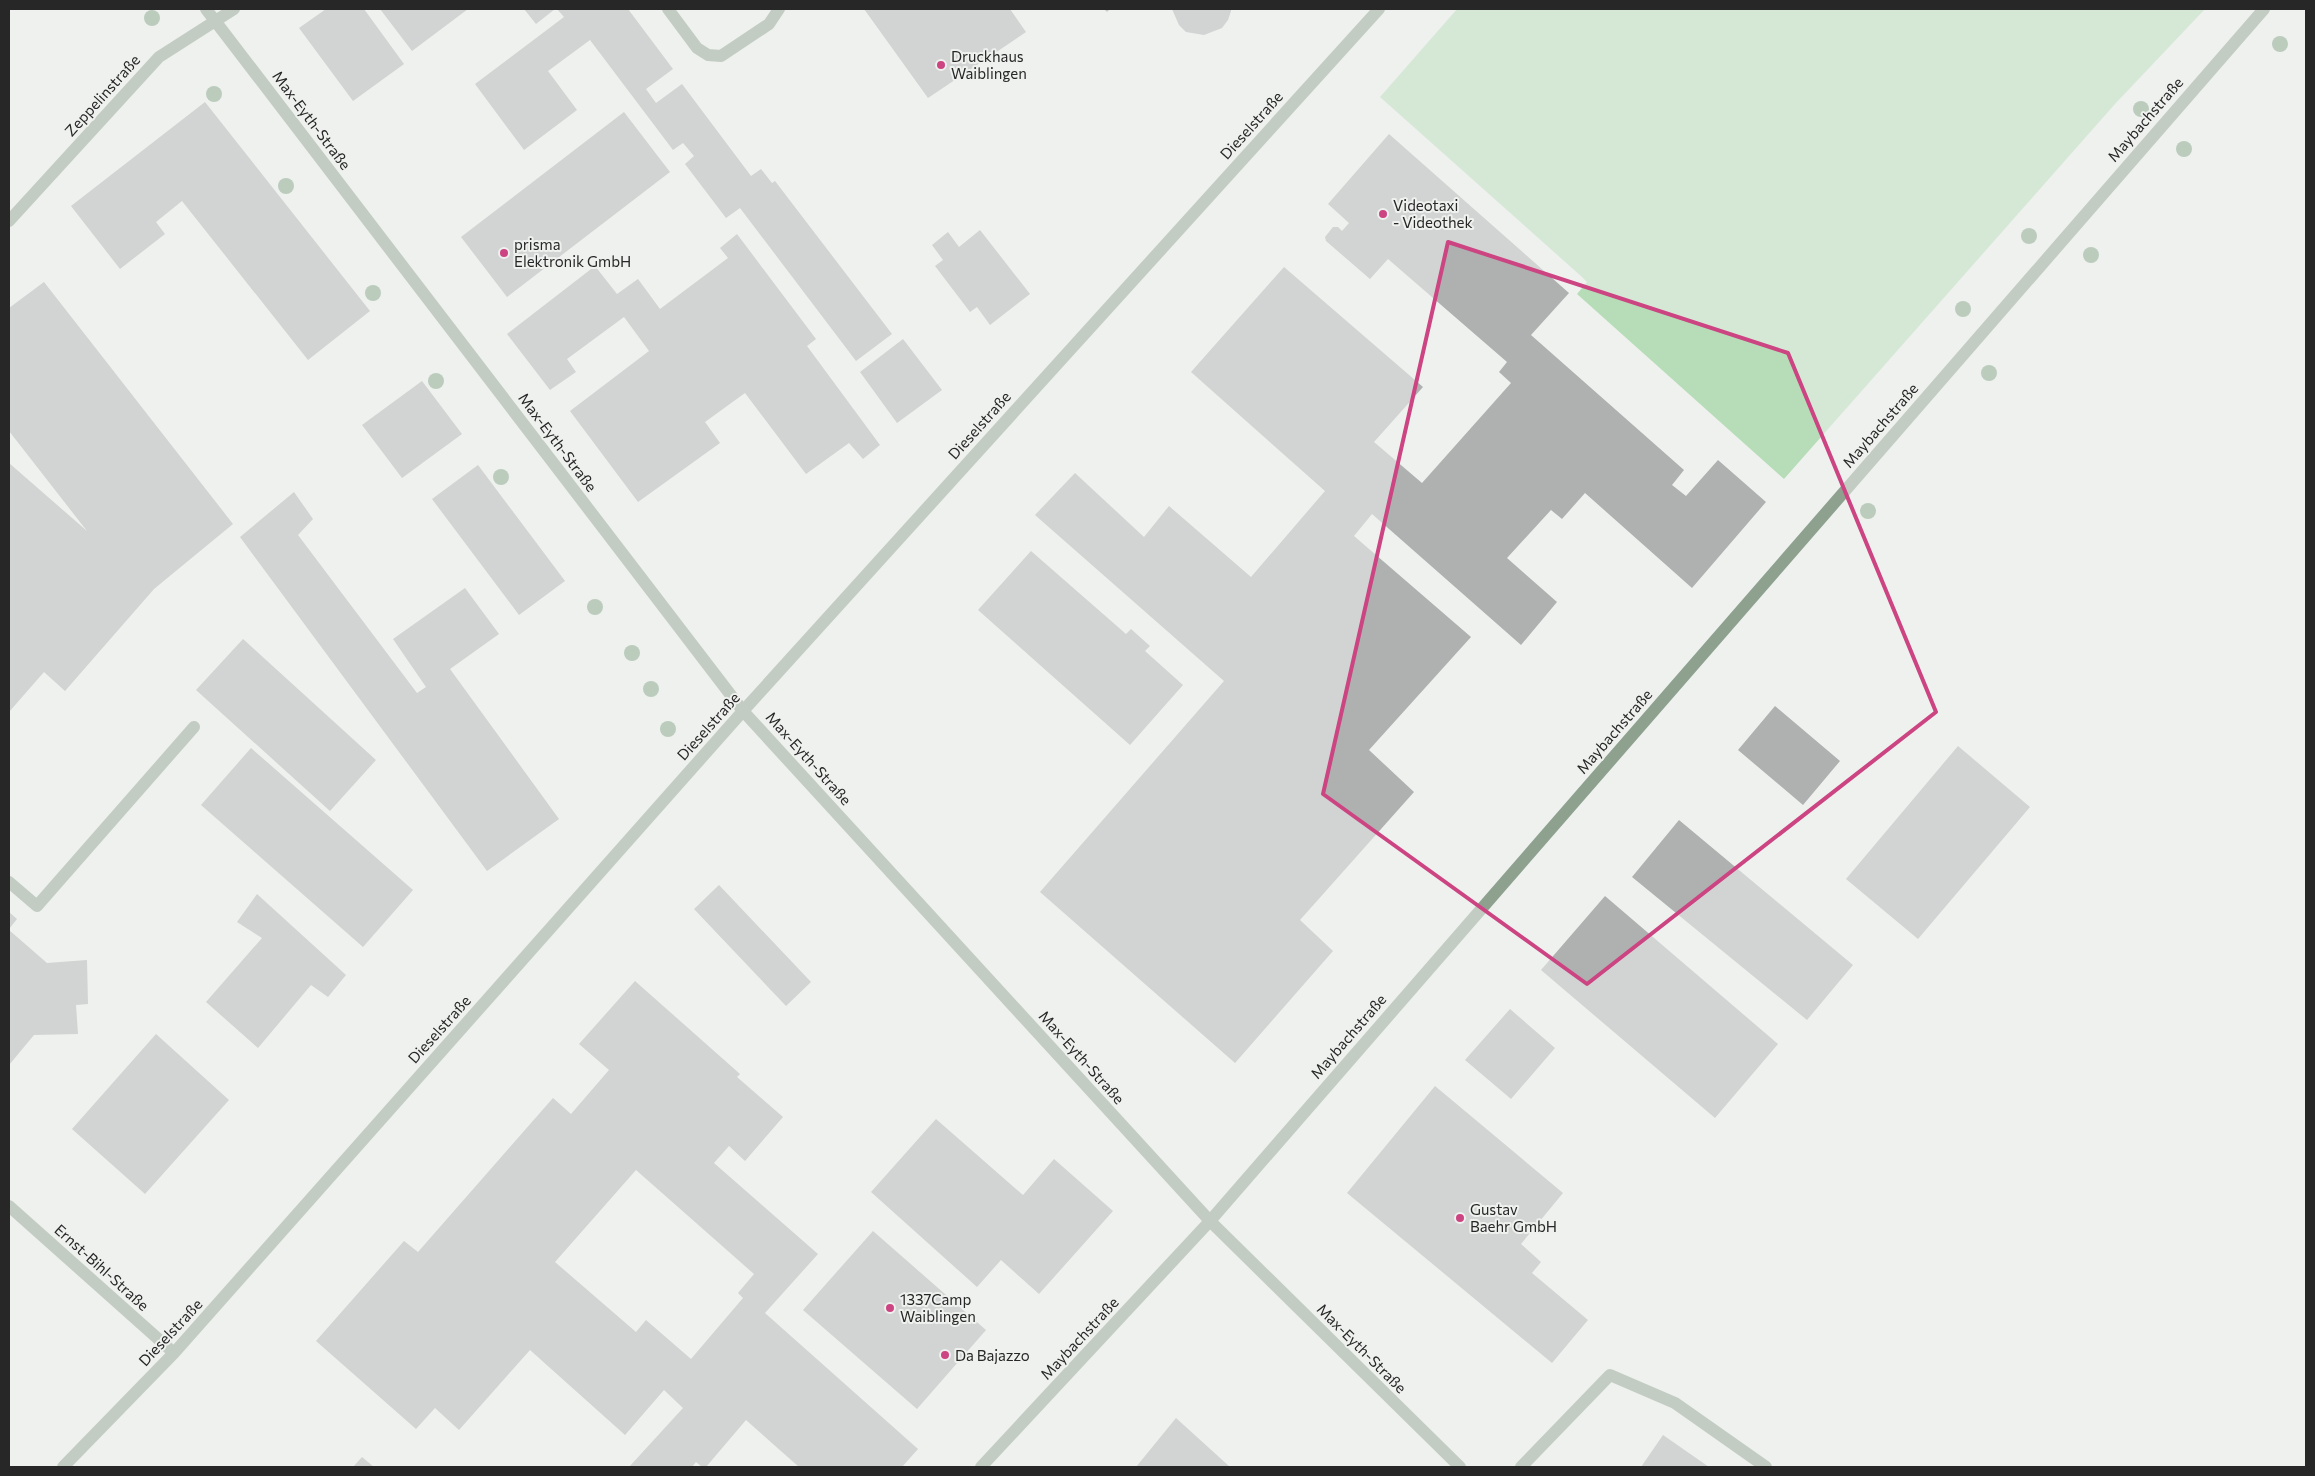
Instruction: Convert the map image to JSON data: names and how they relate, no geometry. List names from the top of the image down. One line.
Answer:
{"streets":{"street":["Zeppelinstraße","Maybachstraße","Max-Eyth-Straße","Dieselstraße","Ernst-Bihl-Straße"]},"crossings":[["Zeppelinstraße","Max-Eyth-Straße"],["Maybachstraße","Max-Eyth-Straße"],["Max-Eyth-Straße","Dieselstraße"],["Dieselstraße","Ernst-Bihl-Straße"]],"places":["Druckhaus Waiblingen","Videotaxi - Videothek","prisma Elektronik GmbH","Gustav Baehr GmbH","1337Camp Waiblingen","Da Bajazzo"]}
